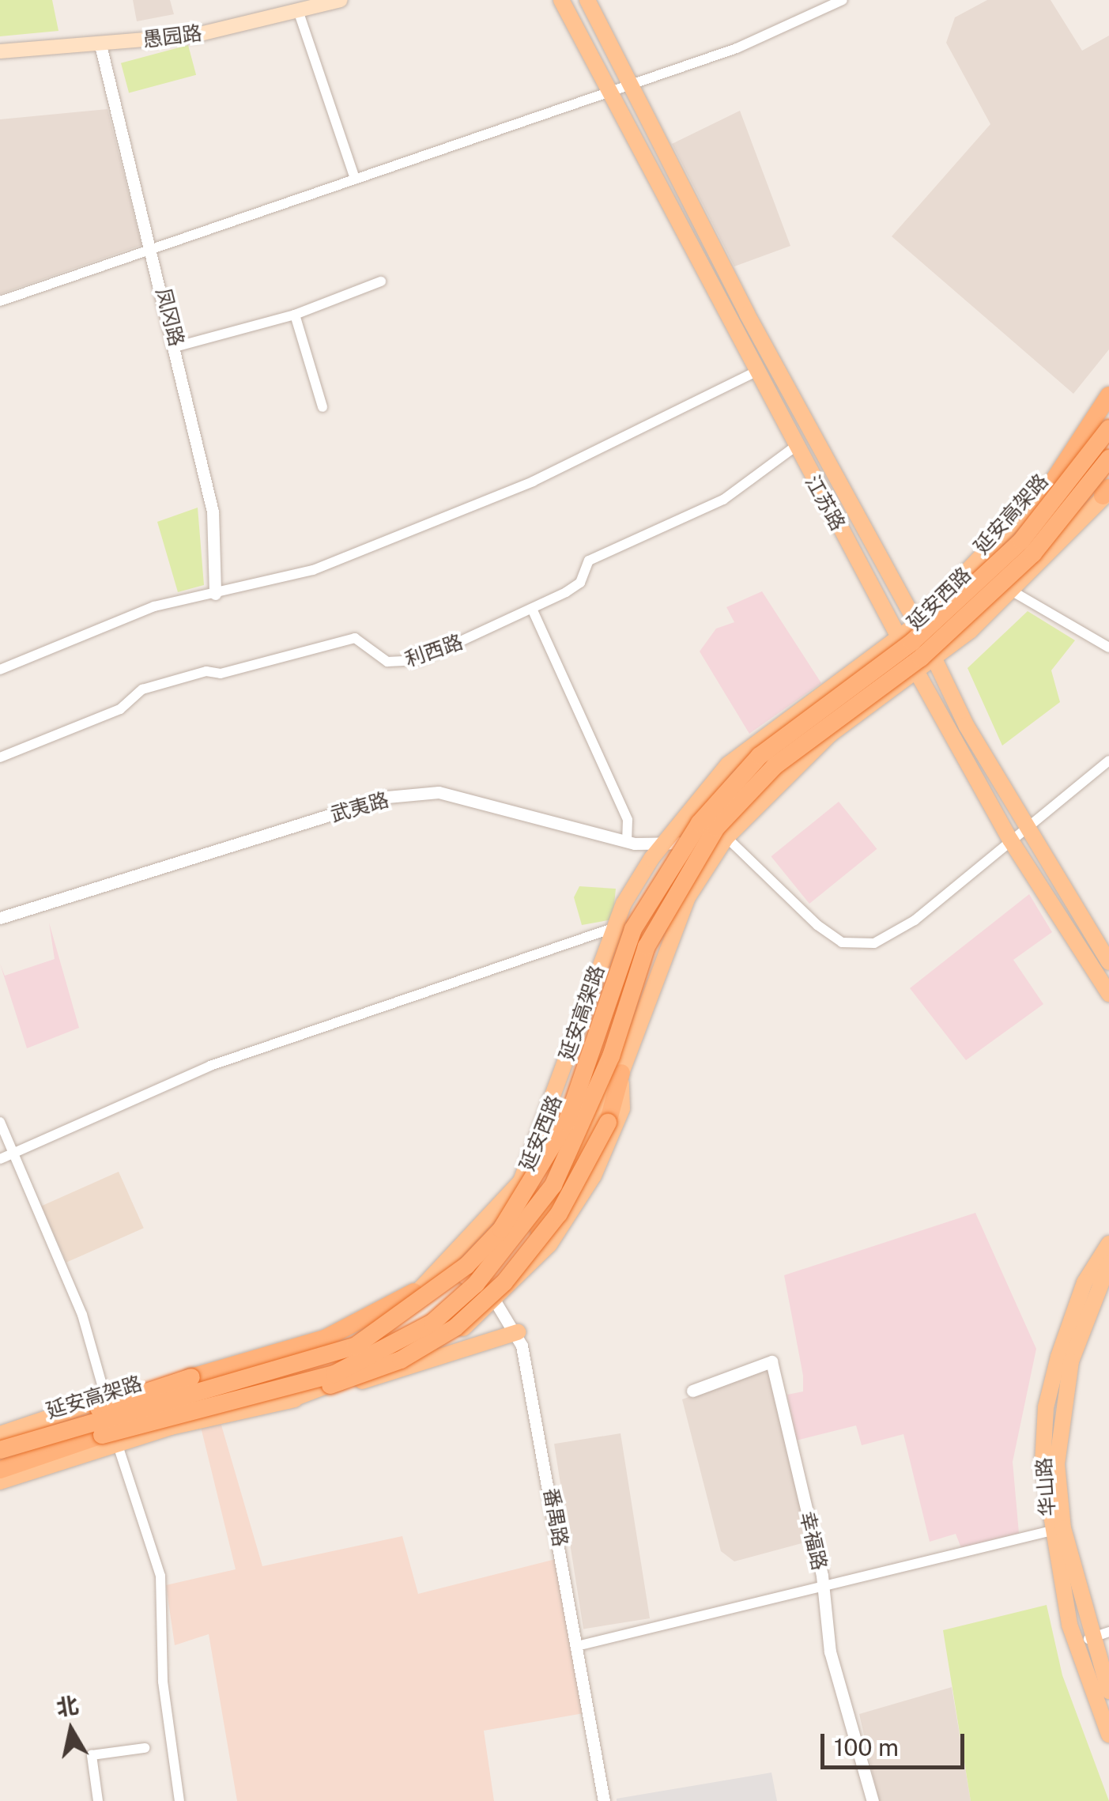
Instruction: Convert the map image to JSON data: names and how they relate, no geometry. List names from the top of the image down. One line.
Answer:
{"streets":{"highway":["延安高架路"],"main road":["愚园路","江苏路","延安西路","华山路"],"street":["凤冈路","利西路","武夷路","番禺路","幸福路"]},"crossings":[["愚园路","凤冈路"],["江苏路","延安西路"],["江苏路","利西路"],["延安西路","武夷路"],["延安西路","番禺路"]],"scale_bar":"100 m","north":"top"}
